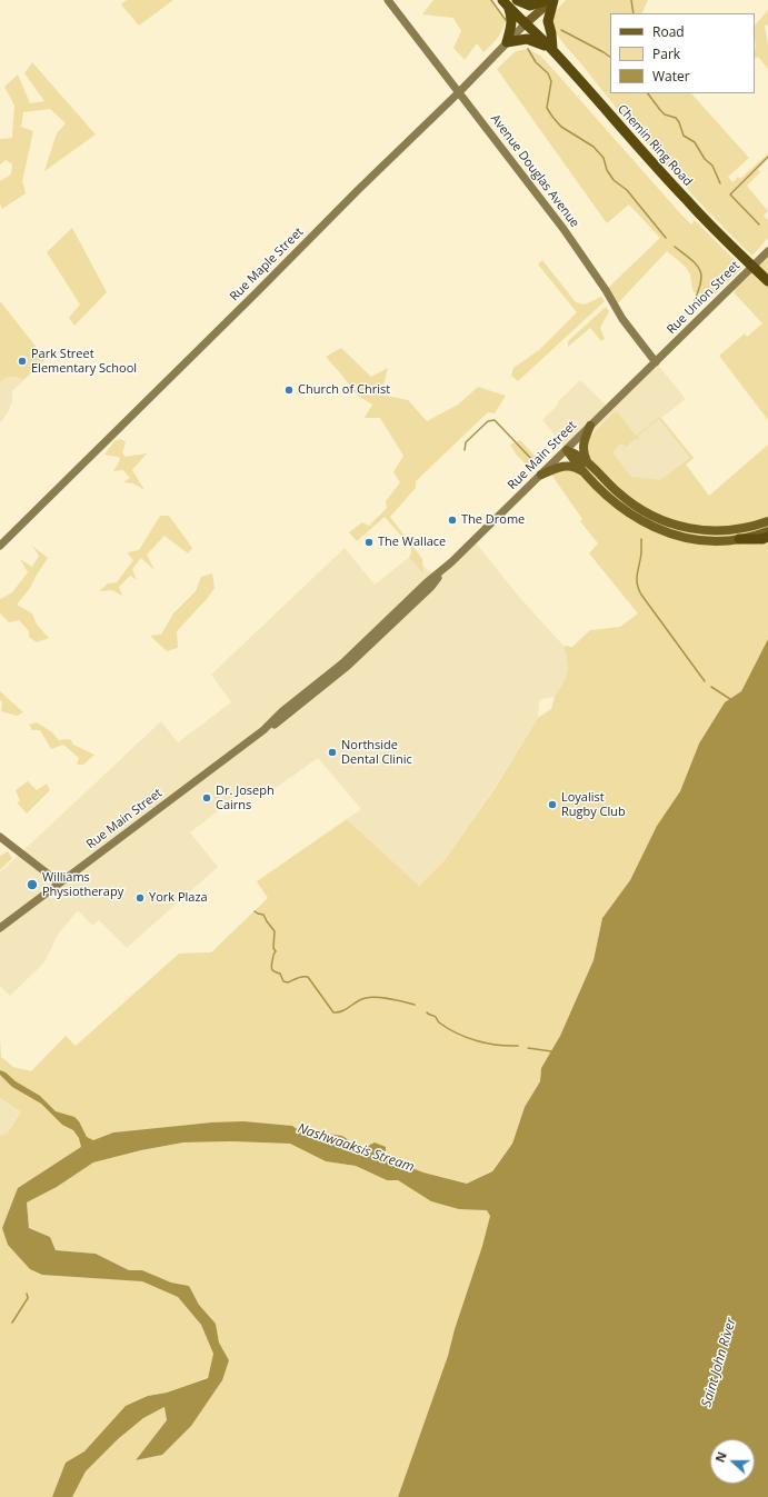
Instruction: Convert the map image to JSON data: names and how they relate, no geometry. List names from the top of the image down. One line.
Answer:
{"streets":{"highway":["Chemin Ring Road"],"main road":["Rue Maple Street"],"street":["Avenue Douglas Avenue","Rue Union Street","Rue Main Street"]},"crossings":[["Chemin Ring Road","Rue Maple Street"],["Avenue Douglas Avenue","Rue Maple Street"],["Avenue Douglas Avenue","Rue Union Street"],["Avenue Douglas Avenue","Rue Main Street"],["Rue Union Street","Rue Main Street"]],"water":["Nashwaaksis Stream","Saint John River"],"places":["Park Street Elementary School","Church of Christ","The Drome","The Wallace","Northside Dental Clinic","Dr. Joseph Cairns","Loyalist Rugby Club","Williams Physiotherapy","York Plaza"],"legend":["Road","Park","Water"],"north":"left"}
